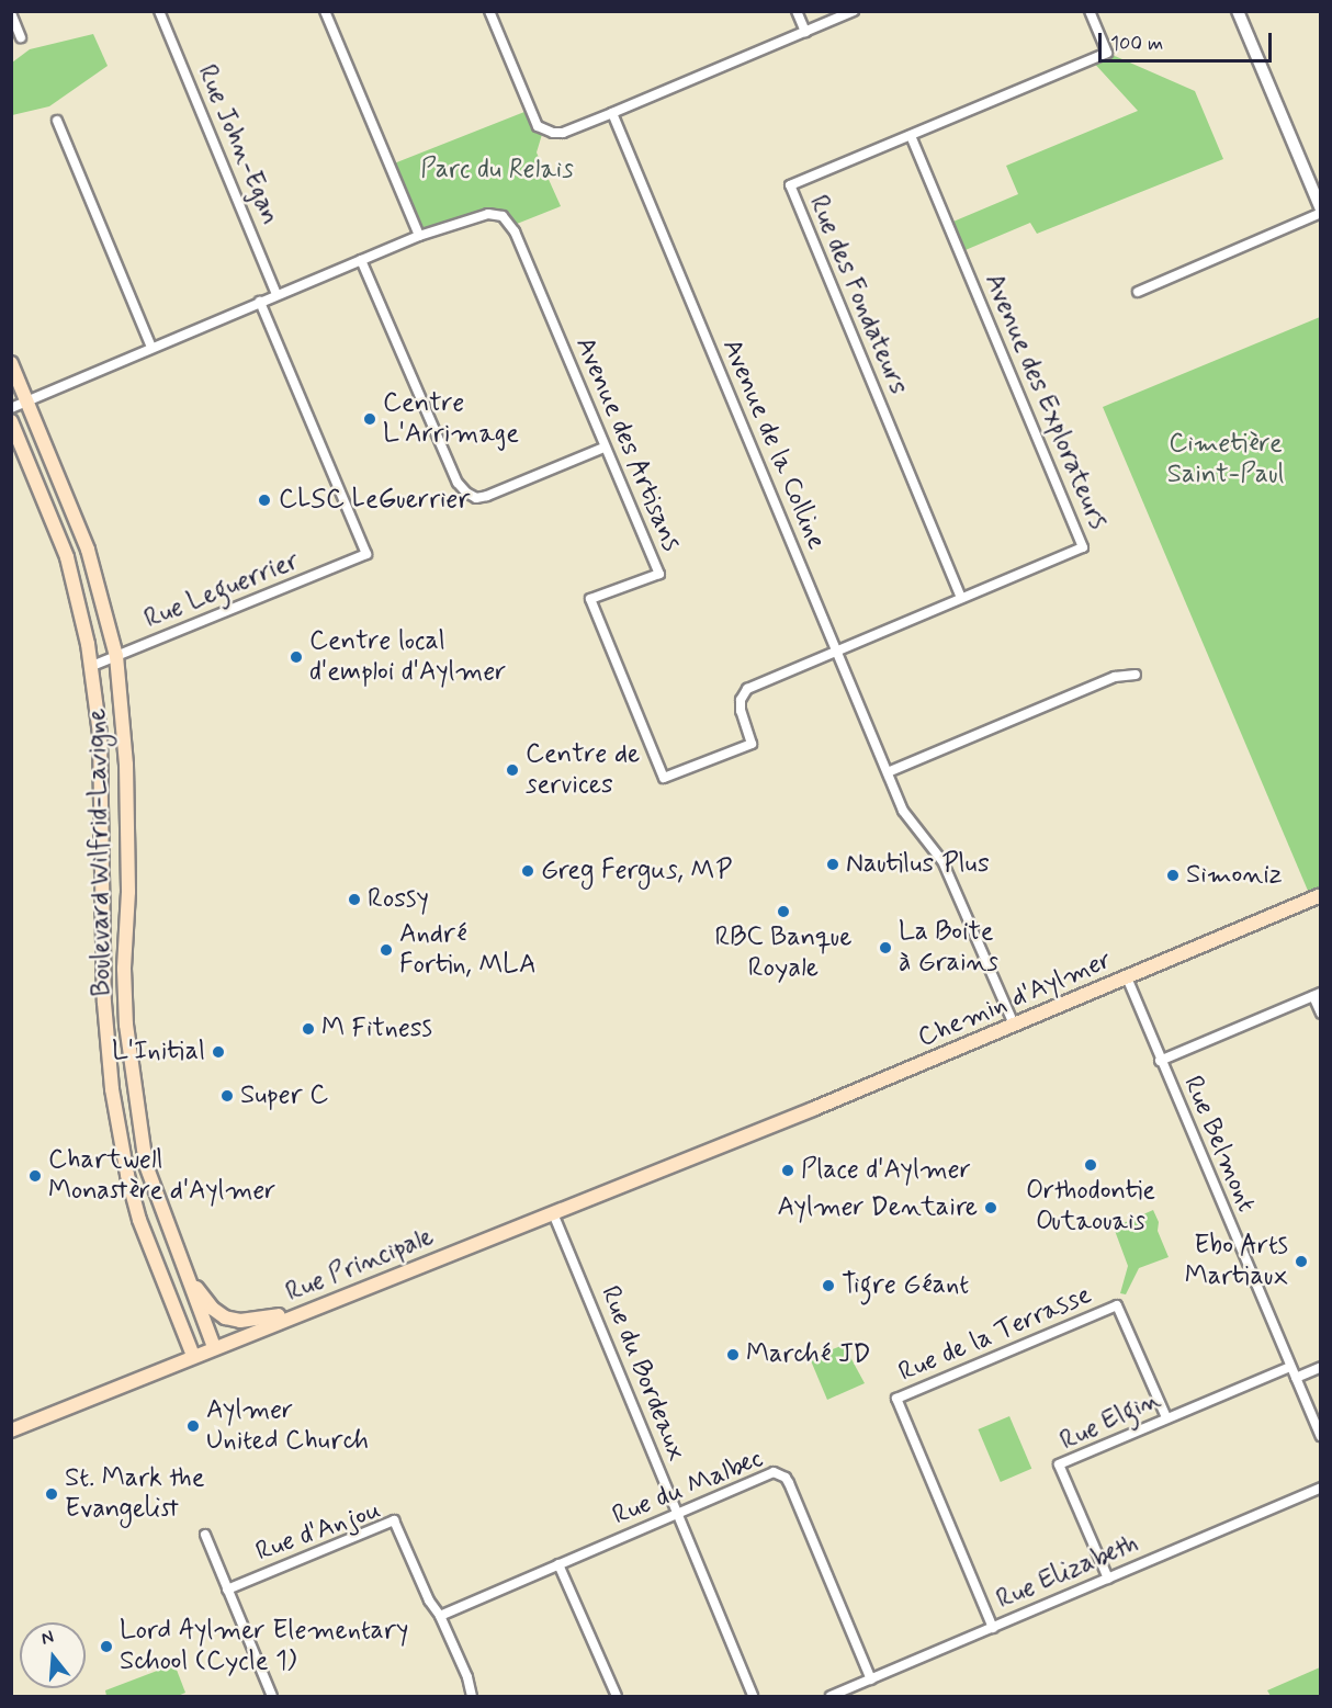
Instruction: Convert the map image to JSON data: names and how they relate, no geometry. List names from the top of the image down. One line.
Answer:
{"streets":{"main road":["Boulevard Wilfrid-Lavigne","Chemin d'Aylmer","Rue Principale"],"street":["Rue John-Egan","Rue des Fondateurs","Avenue des Explorateurs","Avenue des Artisans","Avenue de la Colline","Rue Leguerrier","Rue Belmont","Rue de la Terrasse","Rue du Bordeaux","Rue Elgin","Rue du Malbec","Rue d'Anjou","Rue Elizabeth"]},"crossings":[["Rue des Fondateurs","Avenue des Explorateurs"],["Avenue des Explorateurs","Avenue des Artisans"],["Avenue des Explorateurs","Avenue de la Colline"],["Avenue des Artisans","Avenue de la Colline"],["Avenue de la Colline","Chemin d'Aylmer"],["Rue Leguerrier","Boulevard Wilfrid-Lavigne"],["Boulevard Wilfrid-Lavigne","Rue Principale"],["Chemin d'Aylmer","Rue Belmont"],["Chemin d'Aylmer","Rue Principale"],["Rue Belmont","Rue Elgin"],["Rue Principale","Rue du Bordeaux"],["Rue de la Terrasse","Rue Elgin"],["Rue de la Terrasse","Rue Elizabeth"],["Rue du Bordeaux","Rue du Malbec"],["Rue Elgin","Rue Elizabeth"],["Rue du Malbec","Rue d'Anjou"],["Rue du Malbec","Rue Elizabeth"]],"parks":["Parc du Relais","Cimetière Saint-Paul"],"places":["Centre L'Arrimage","CLSC LeGuerrier","Centre local d'emploi d'Aylmer","Centre de services","Nautilus Plus","Greg Fergus, MP","Simoniz","Rossy","RBC Banque Royale","La Boite à Grains","André Fortin, MLA","M Fitness","L'Initial","Super C","Orthodontie Outaouais","Place d'Aylmer","Chartwell Monastère d'Aylmer","Aylmer Dentaire","Ebo Arts Martiaux","Tigre Géant","Marché JD","Aylmer United Church","St. Mark the Evangelist","Lord Aylmer Elementary School (Cycle 1)"],"scale_bar":"100 m","north":"top"}
